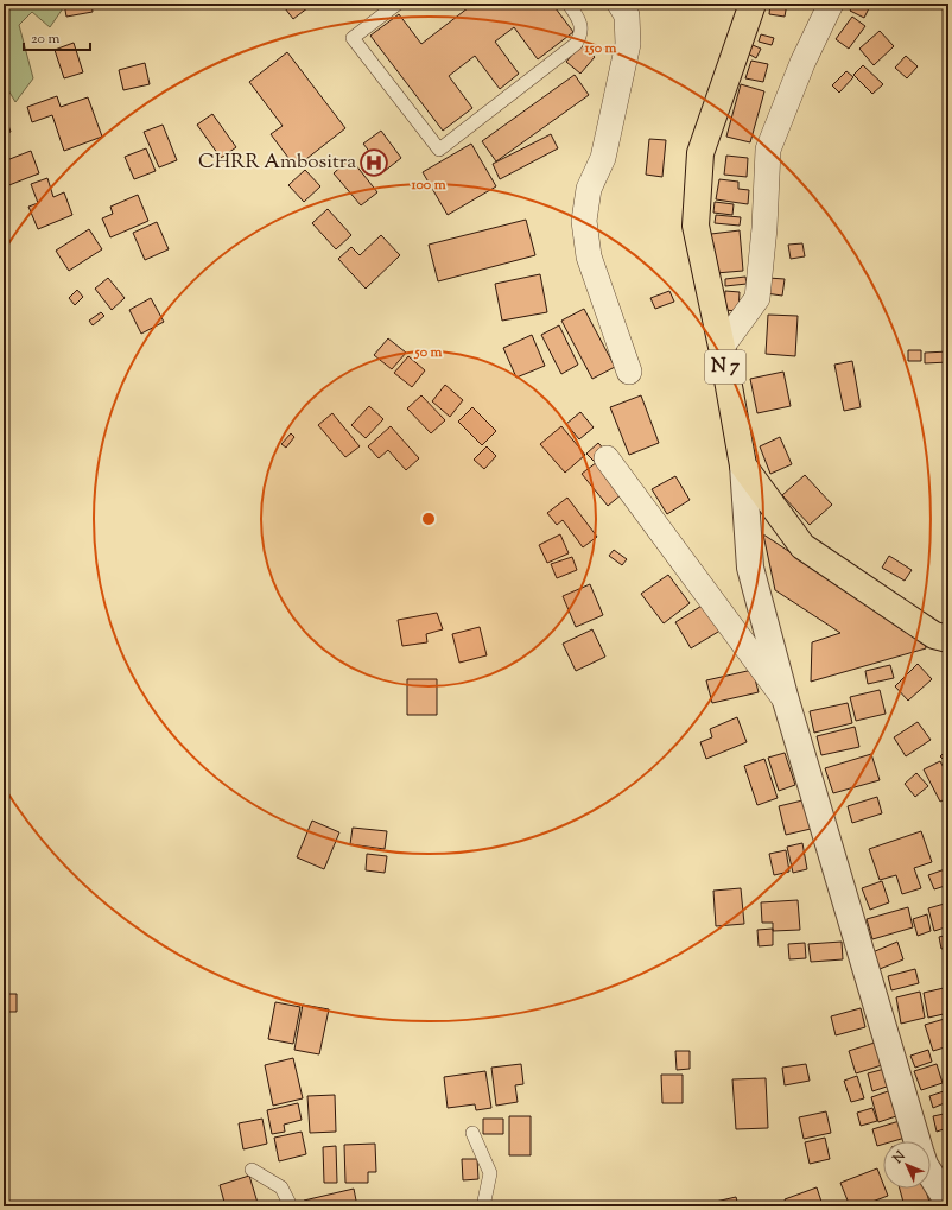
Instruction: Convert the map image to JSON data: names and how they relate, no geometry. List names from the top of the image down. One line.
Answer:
{"streets":{"main road":["N 7"]},"places":{"hospital":["CHRR Ambositra"]},"scale_bar":"20 m","north":"top left","rings":["150 m","100 m","50 m"]}
